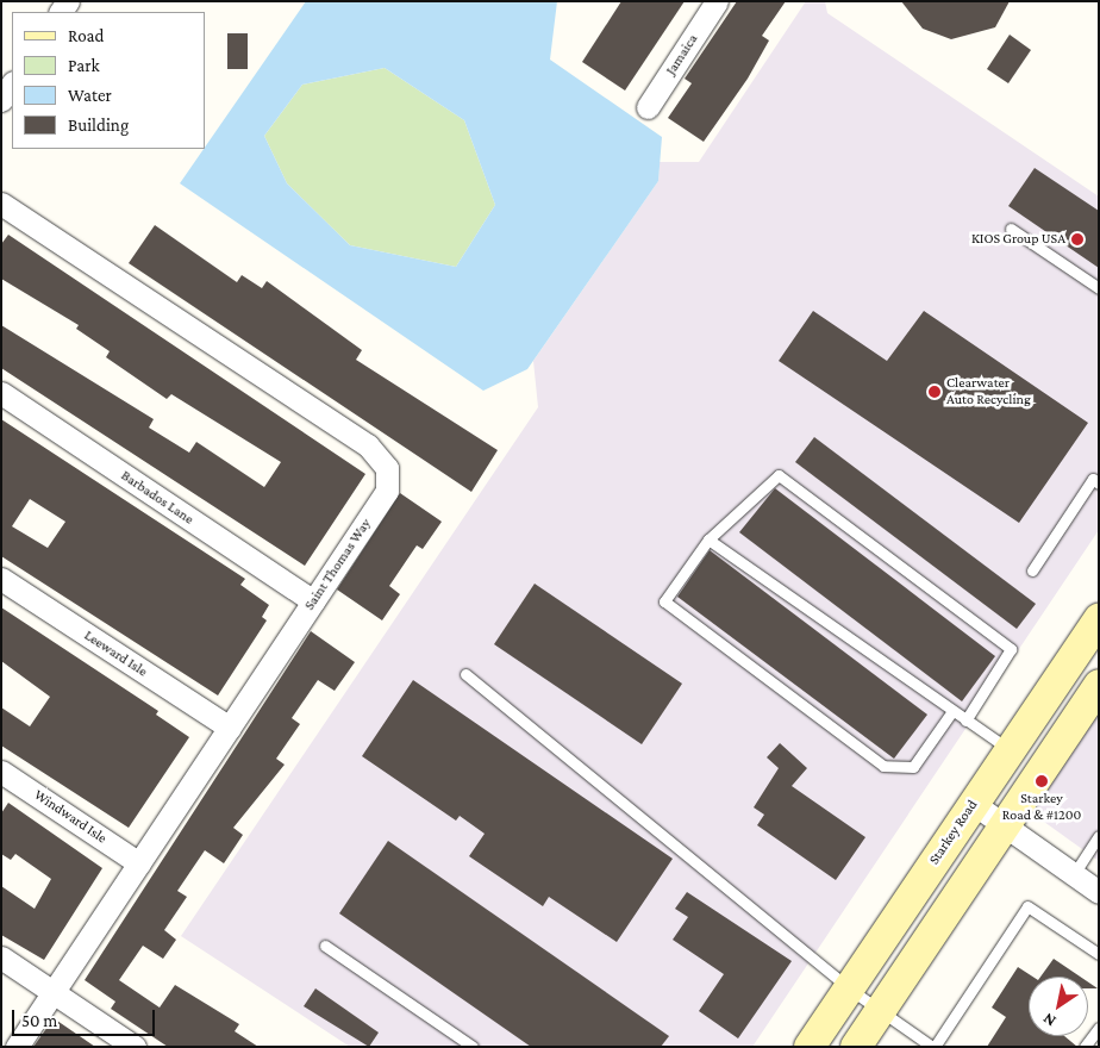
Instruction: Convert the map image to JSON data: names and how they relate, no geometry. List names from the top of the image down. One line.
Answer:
{"streets":{"main road":["Starkey Road"],"street":["Jamaica","Barbados Lane","Saint Thomas Way","Leeward Isle","Windward Isle"]},"crossings":[["Barbados Lane","Saint Thomas Way"],["Saint Thomas Way","Leeward Isle"],["Saint Thomas Way","Windward Isle"]],"places":["KIOS Group USA","Clearwater Auto Recycling","Starkey Road & #1200"],"legend":["Road","Park","Water","Building"],"scale_bar":"50 m","north":"bottom left"}
